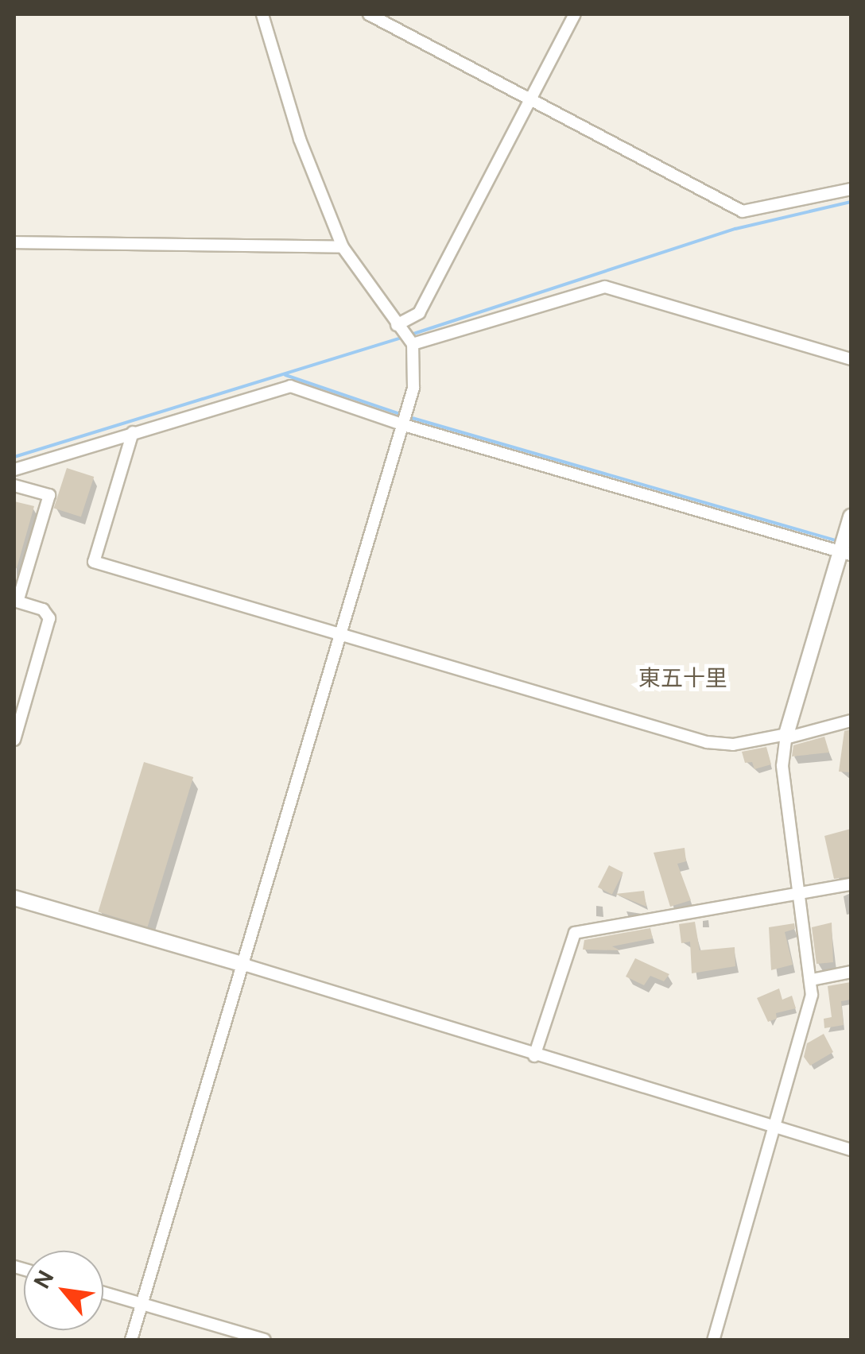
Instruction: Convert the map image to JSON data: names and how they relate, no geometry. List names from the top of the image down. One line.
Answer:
{"districts":["東五十里"],"north":"top left"}
